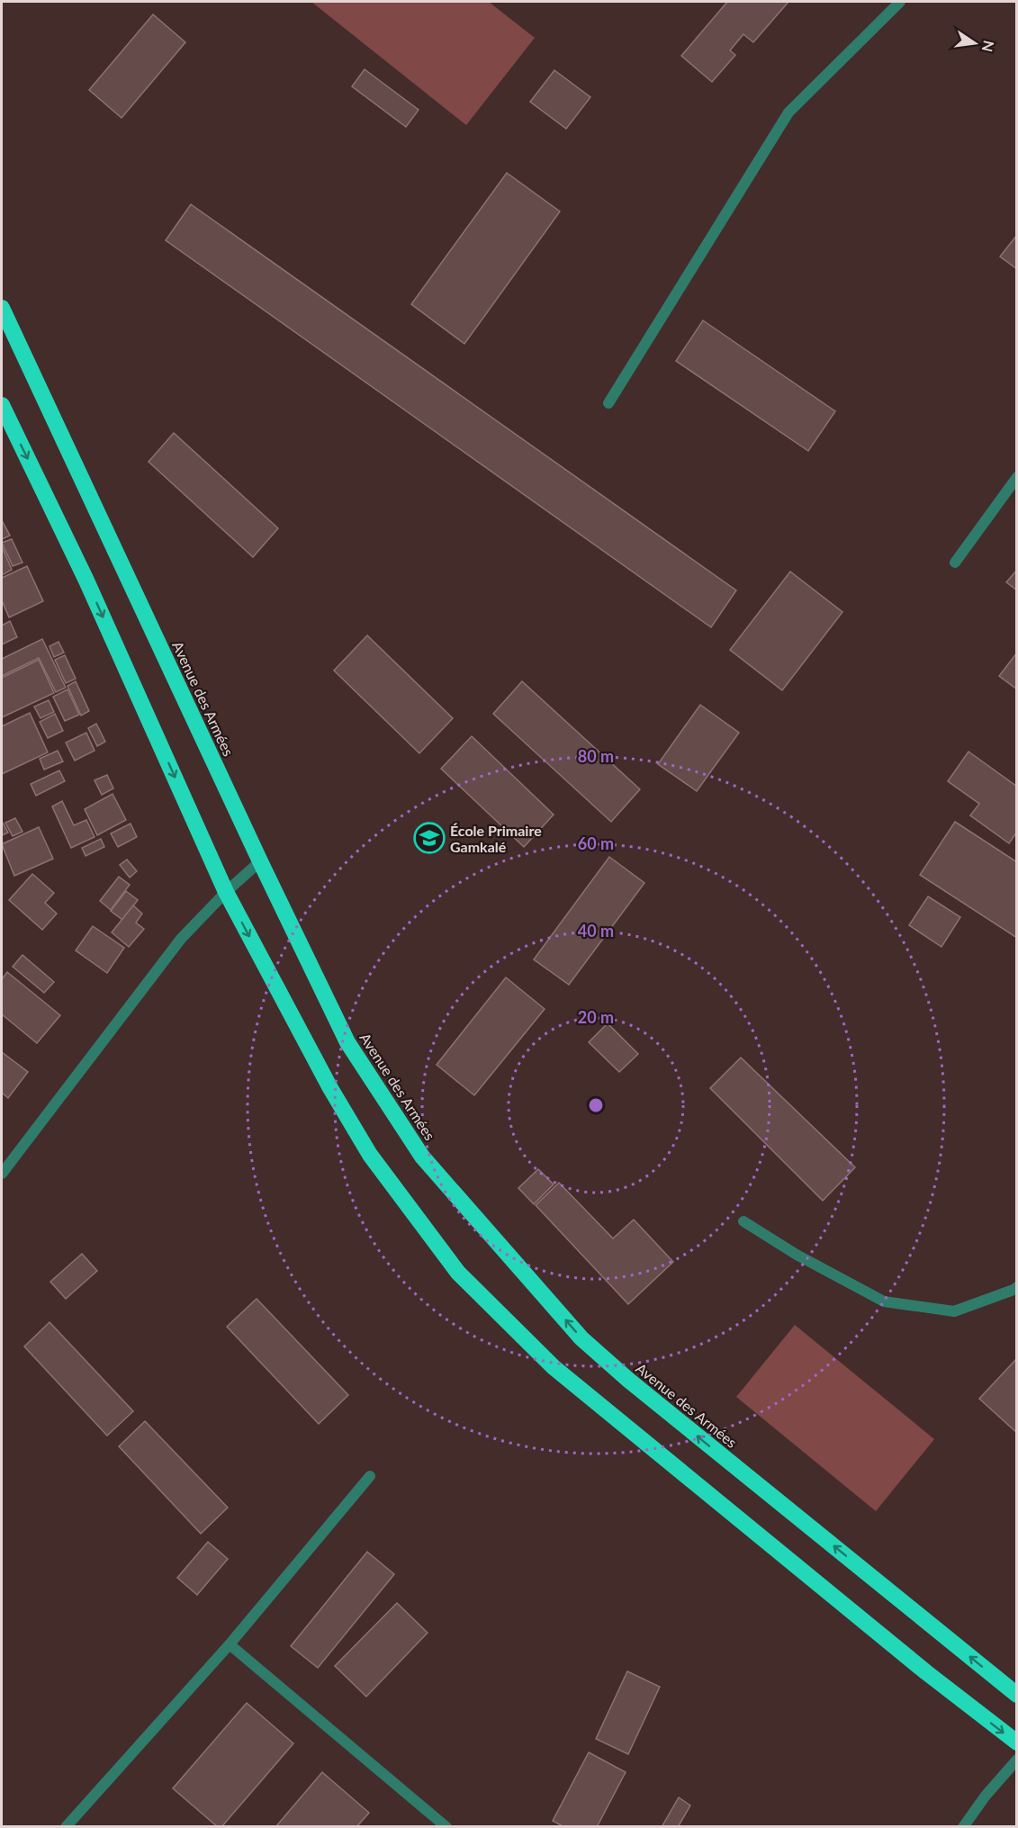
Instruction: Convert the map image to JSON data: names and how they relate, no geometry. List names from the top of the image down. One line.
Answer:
{"streets":{"highway":["Avenue des Armées"]},"places":{"school or university":["École Primaire Gamkalé"]},"north":"right","rings":["80 m","60 m","40 m","20 m"]}
